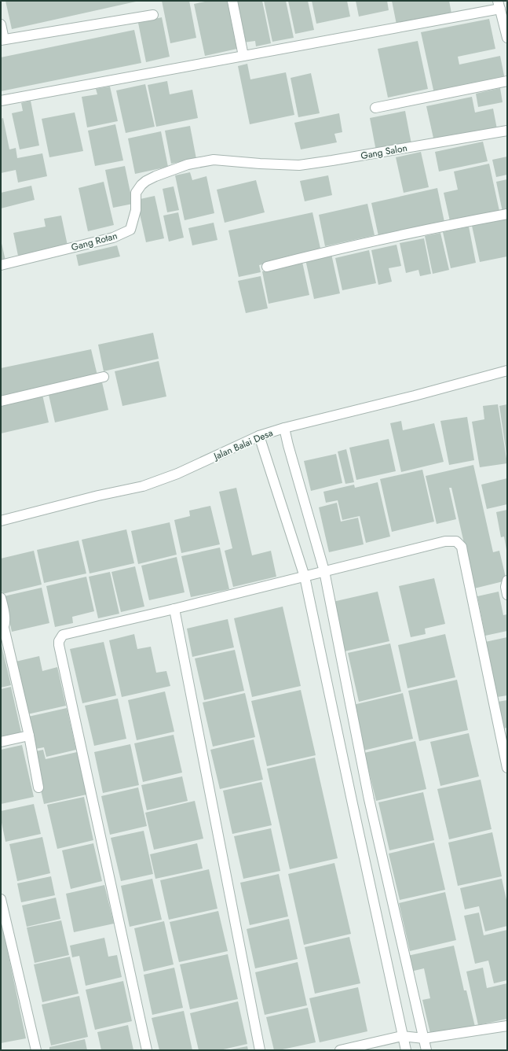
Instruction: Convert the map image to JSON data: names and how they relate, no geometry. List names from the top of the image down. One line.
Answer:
{"streets":{"street":["Gang Salon","Gang Rotan","Jalan Balai Desa"]},"crossings":[["Gang Salon","Gang Rotan"]]}
